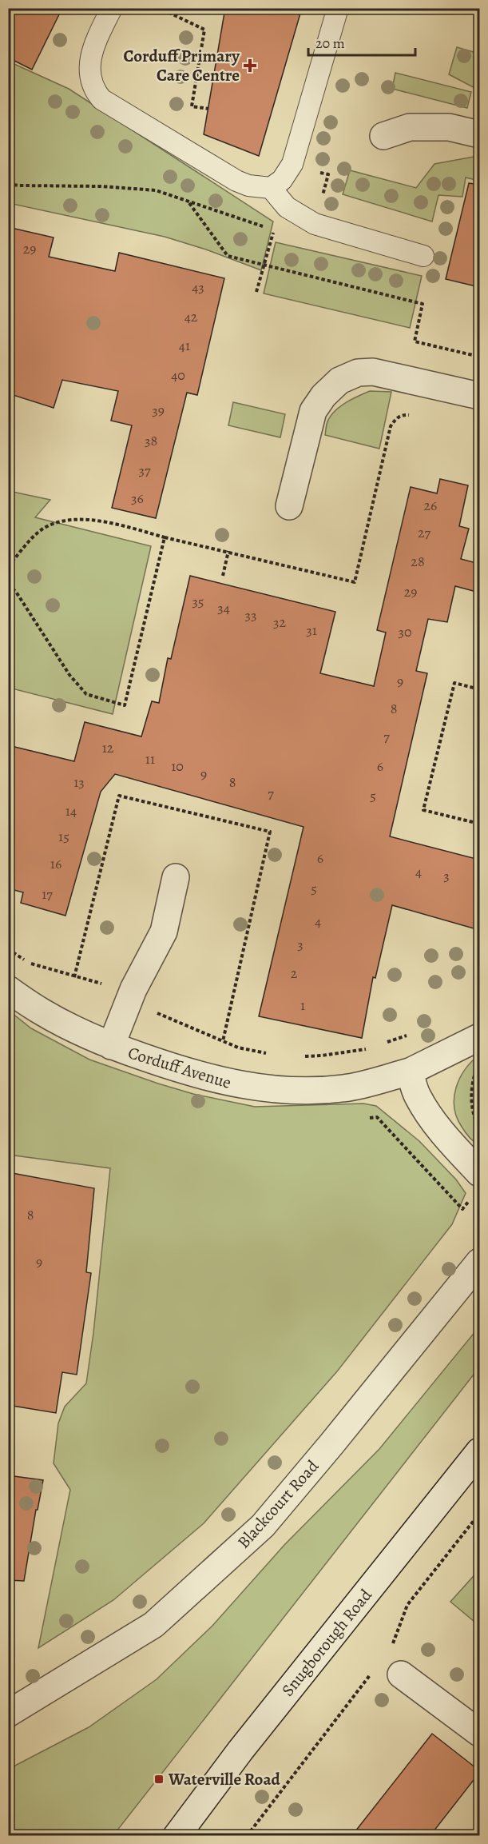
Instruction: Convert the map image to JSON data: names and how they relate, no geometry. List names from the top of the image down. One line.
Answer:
{"streets":{"street":["Corduff Avenue","Blackcourt Road","Snugborough Road"]},"places":{"health":["Corduff Primary Care Centre"],"transit":["Waterville Road"]},"house_numbers":["29","43","42","41","40","39","38","37","36","26","27","28","29","35","34","33","32","31","30","9","8","7","12","11","10","6","9","13","8","7","5","14","15","6","16","4","3","5","17","4","3","2","1","8","9"],"scale_bar":"20 m"}
